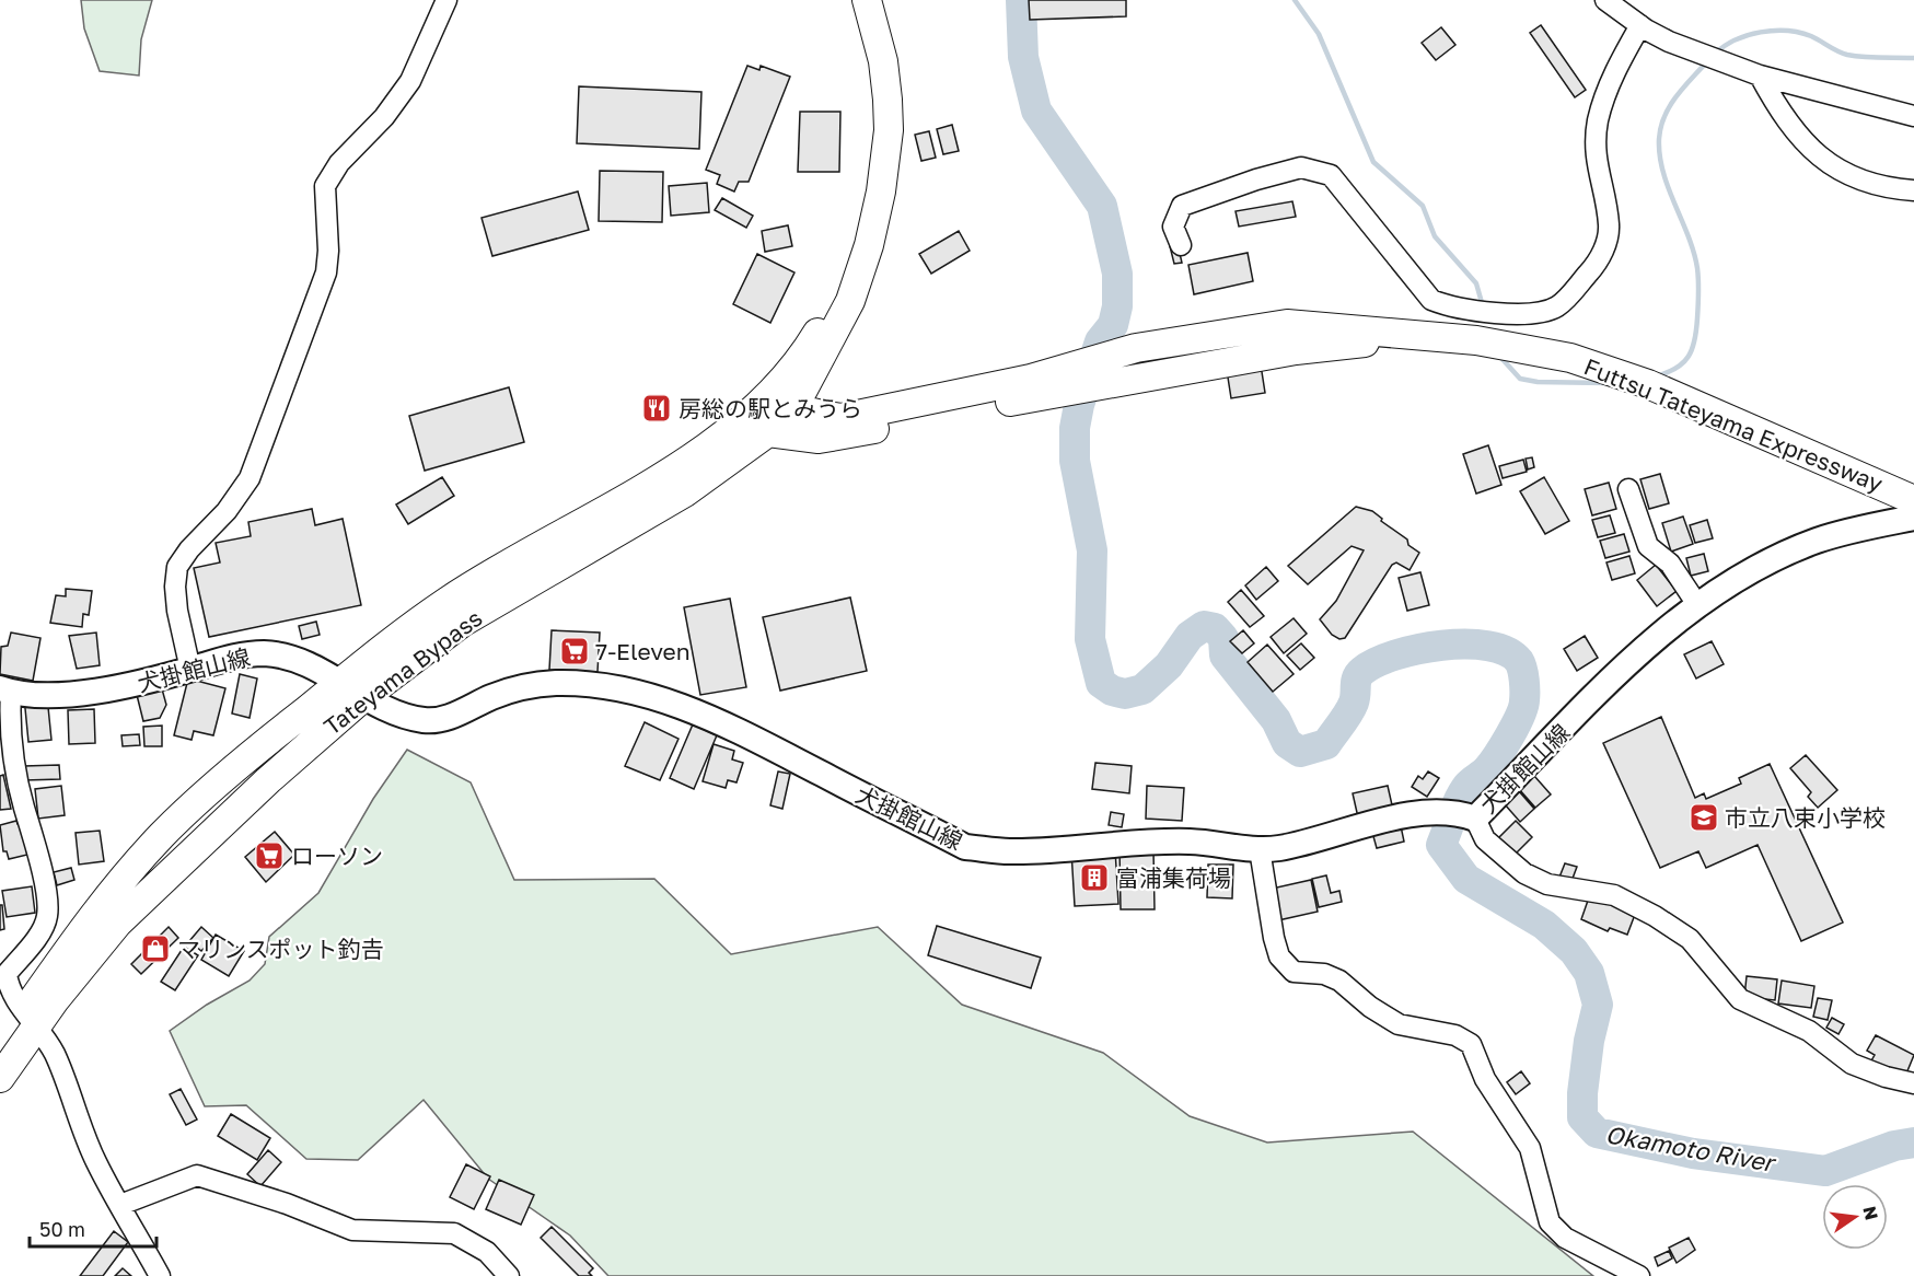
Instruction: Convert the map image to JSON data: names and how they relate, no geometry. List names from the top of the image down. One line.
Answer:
{"streets":{"highway":["Futtsu Tateyama Expressway","Tateyama Bypass"],"main road":["犬掛館山線"]},"crossings":[["犬掛館山線","Tateyama Bypass"]],"water":["Okamoto River"],"places":{"restaurant":["房総の駅とみうら"],"supermarket":["7-Eleven","ローソン"],"school or university":["市立八束小学校"],"building":["富浦集荷場"],"shop":["マリンスポット釣𠮷"]},"scale_bar":"50 m","north":"right"}
